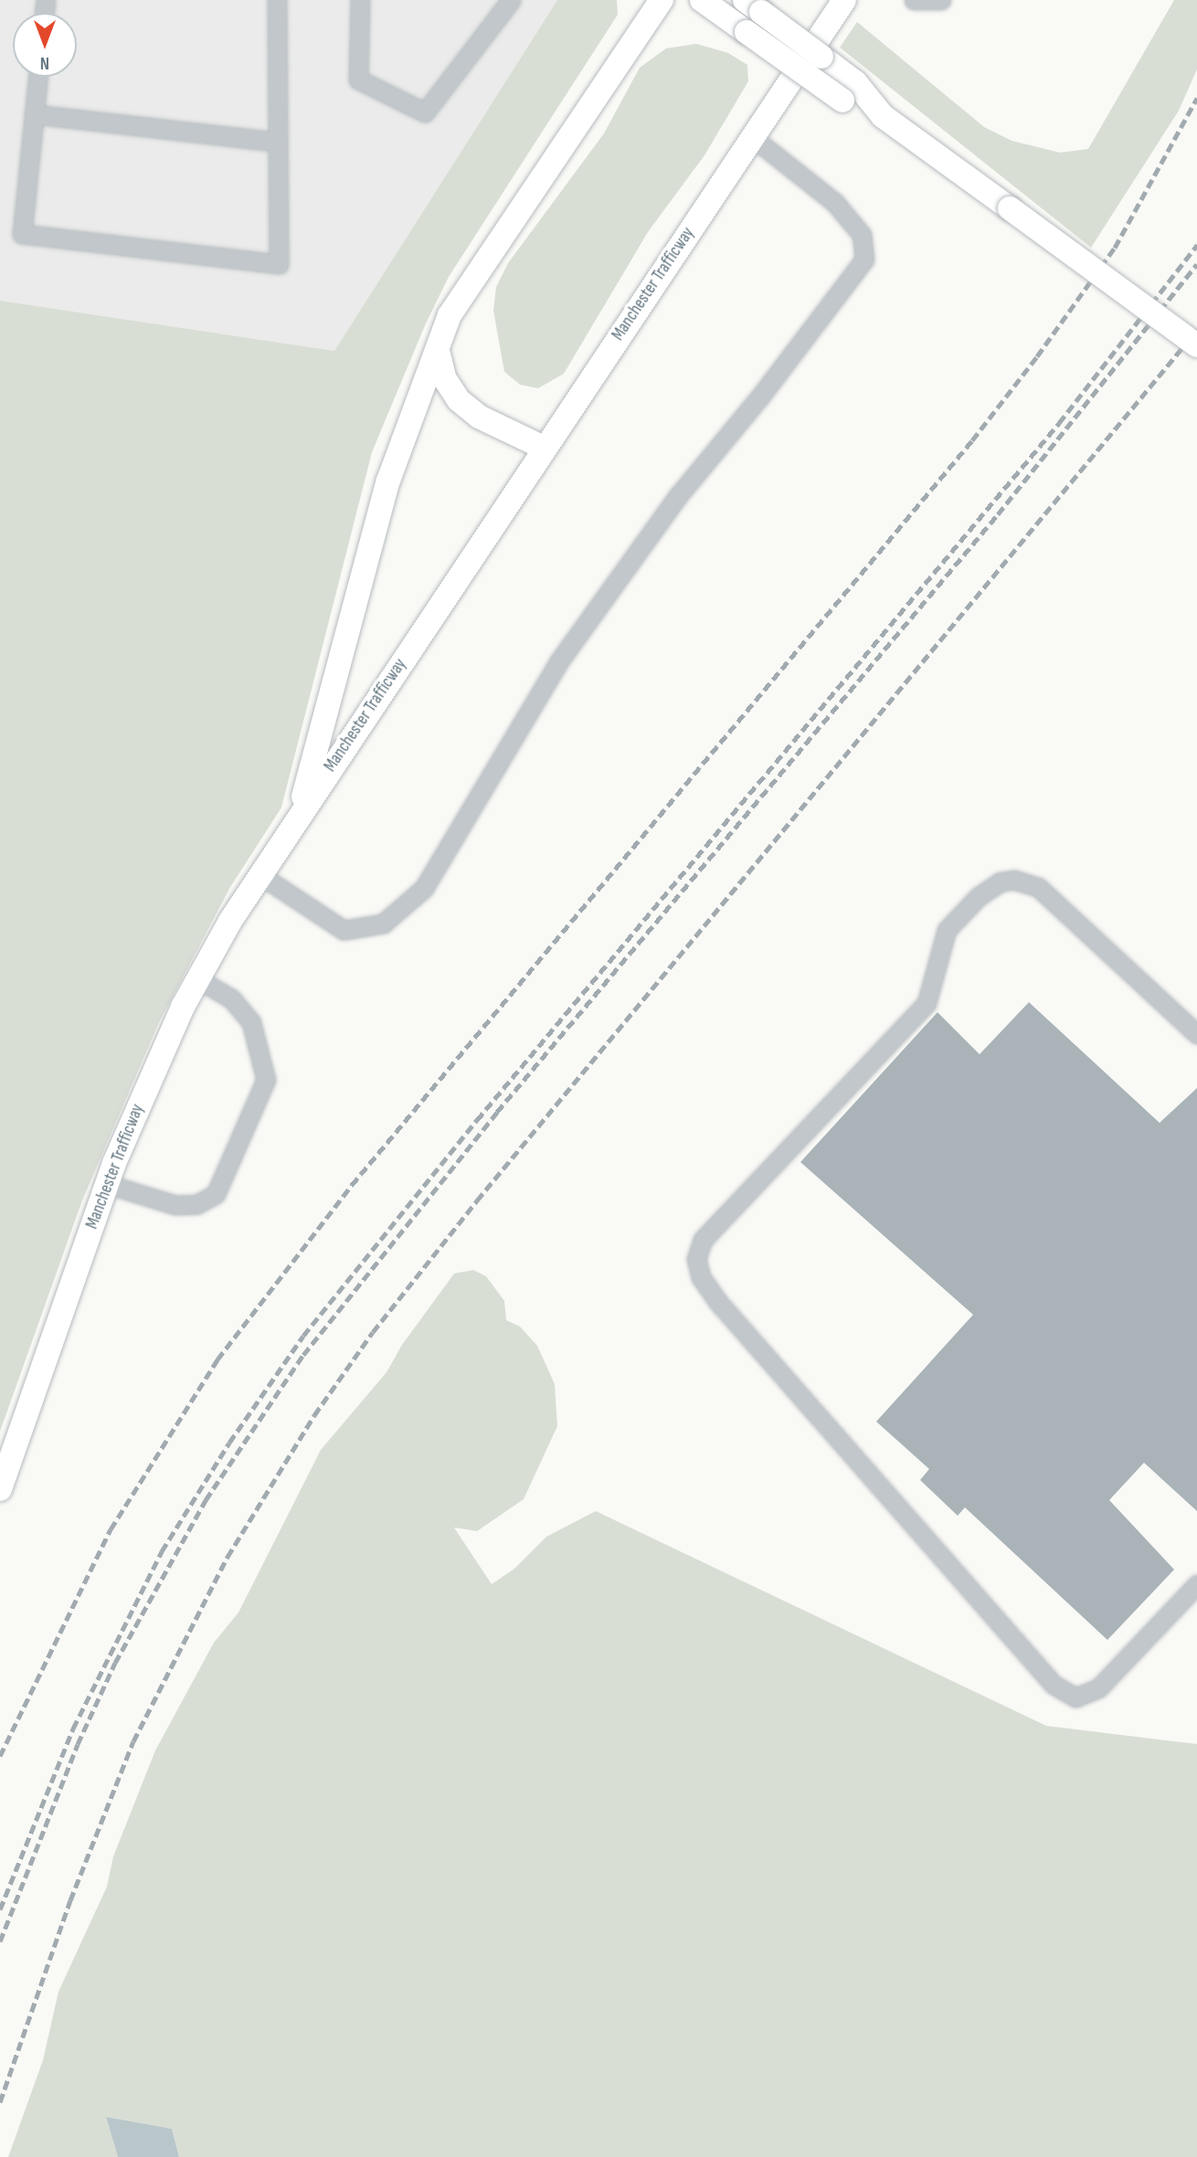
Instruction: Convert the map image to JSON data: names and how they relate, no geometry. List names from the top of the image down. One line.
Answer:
{"streets":{"main road":["Manchester Trafficway"]},"north":"bottom"}
